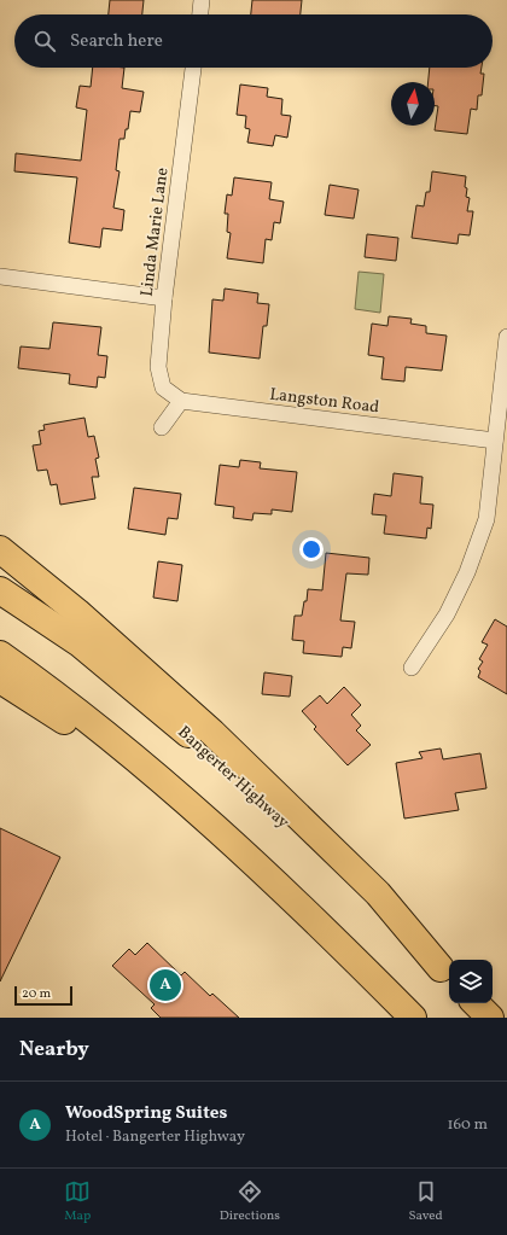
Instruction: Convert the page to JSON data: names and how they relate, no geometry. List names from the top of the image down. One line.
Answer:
{"streets":{"highway":["Bangerter Highway"],"street":["Linda Marie Lane","Langston Road"]},"crossings":[["Linda Marie Lane","Langston Road"]],"scale_bar":"20 m","north":"top","page":{"search":"Search here","pins":"A","scale":"20 m","heading":"Nearby","list":[{"mark":"A","name":"WoodSpring Suites","note":"Hotel · Bangerter Highway","value":"160 m"}],"nav":["Map","Directions","Saved"]}}
